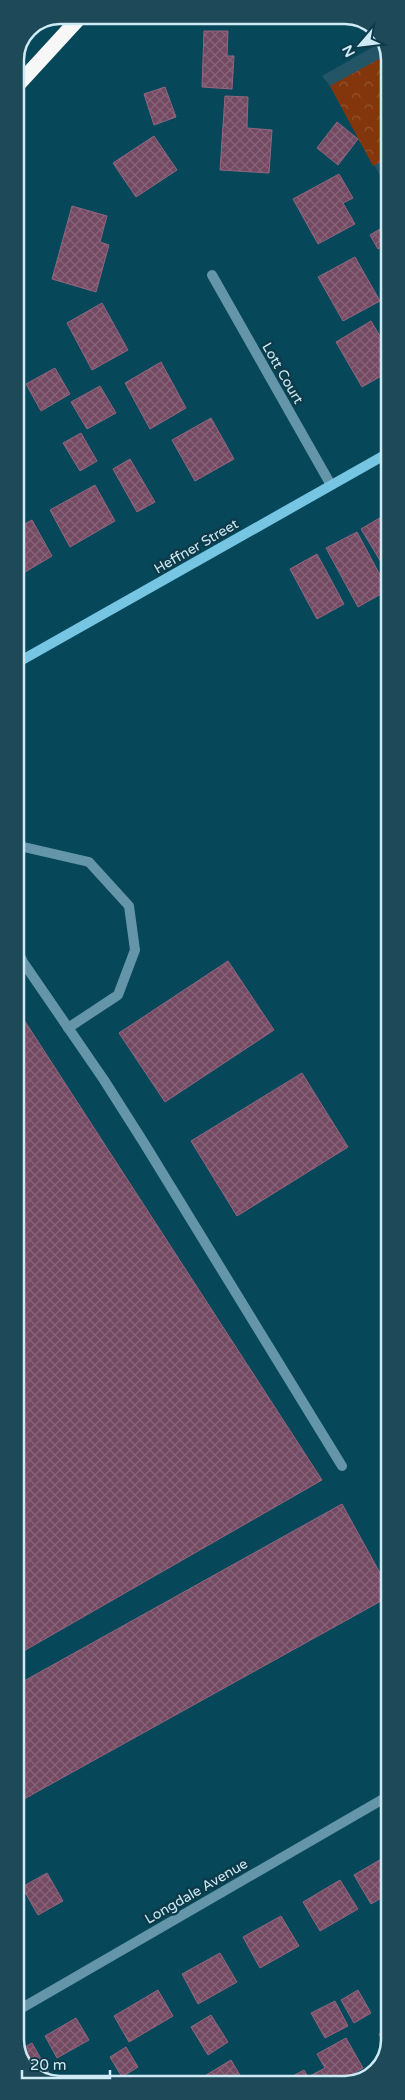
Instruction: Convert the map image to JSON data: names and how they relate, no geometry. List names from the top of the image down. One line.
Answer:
{"streets":{"street":["Lott Court","Heffner Street","Longdale Avenue"]},"crossings":[["Lott Court","Heffner Street"]],"scale_bar":"20 m","north":"bottom left"}
